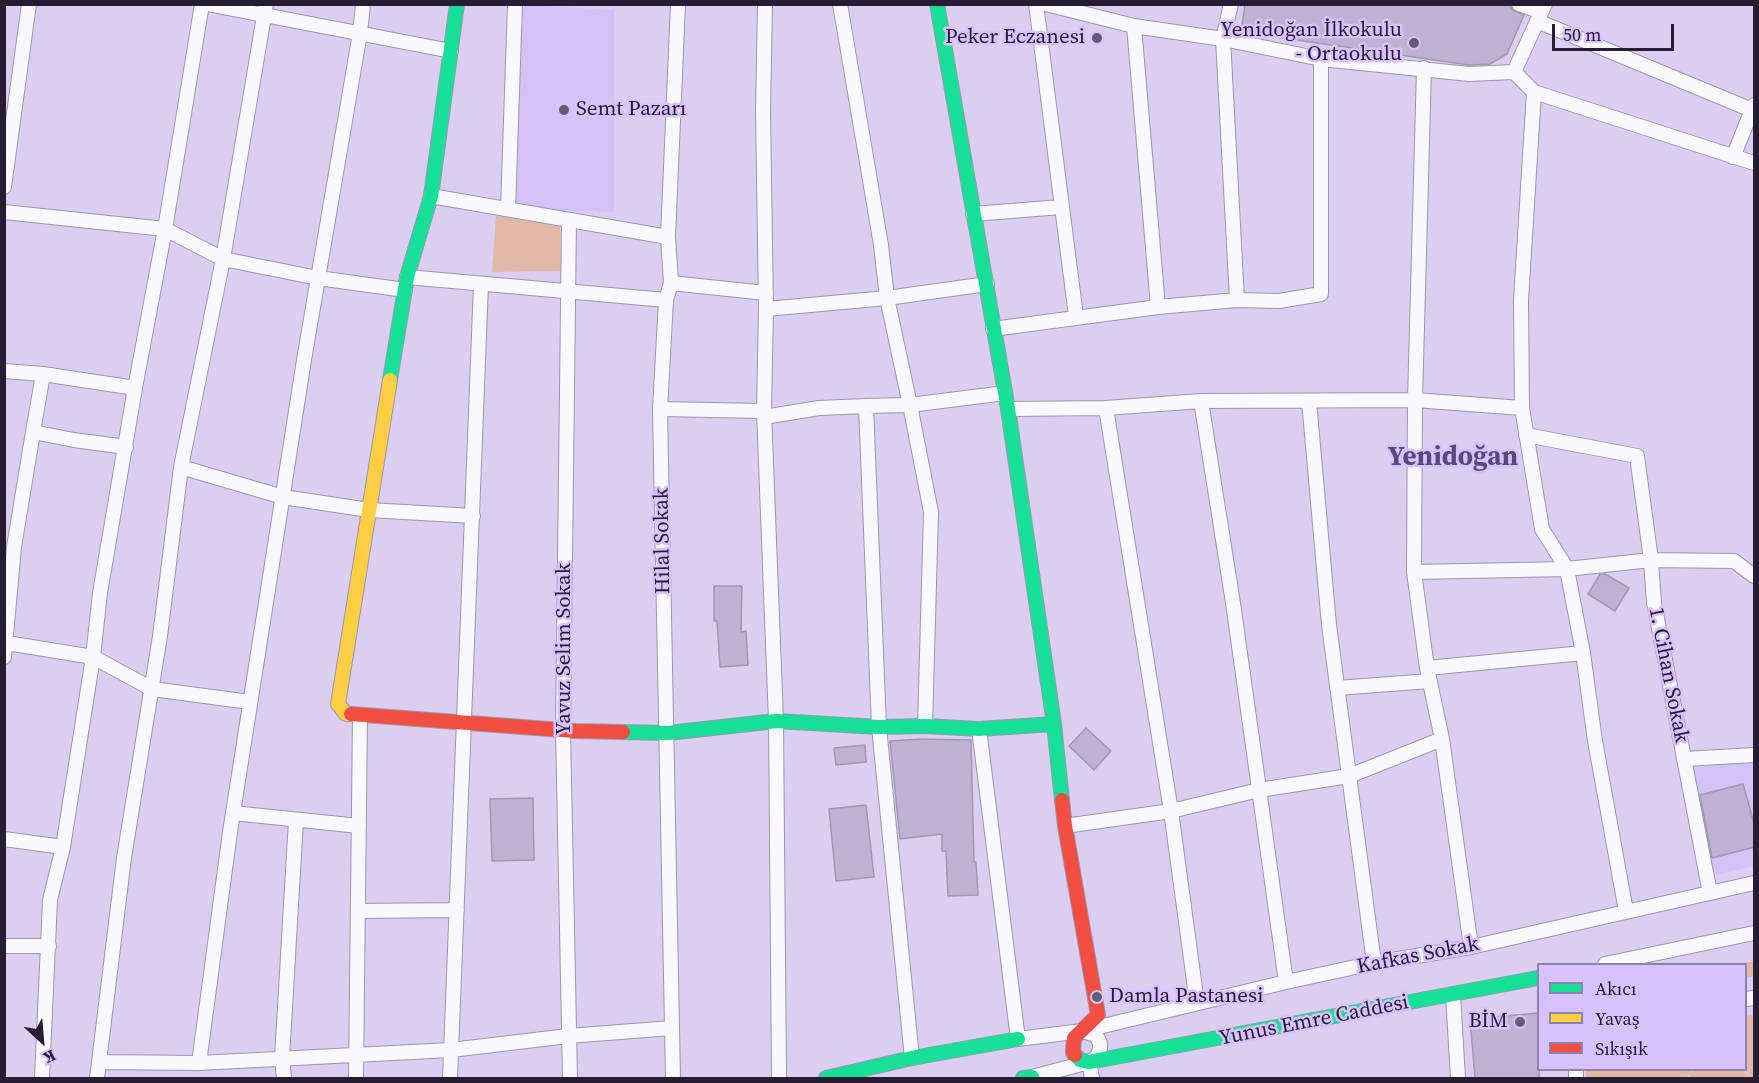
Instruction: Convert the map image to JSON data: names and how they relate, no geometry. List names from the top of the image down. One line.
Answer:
{"streets":{"street":["Hilal Sokak","Yavuz Selim Sokak","1. Cihan Sokak","Kafkas Sokak","Yunus Emre Caddesi"]},"crossings":[["1. Cihan Sokak","Kafkas Sokak"],["Kafkas Sokak","Yunus Emre Caddesi"]],"districts":["Yenidoğan"],"places":["Peker Eczanesi","Yenidoğan İlkokulu - Ortaokulu","Semt Pazarı","Damla Pastanesi","BİM"],"legend":["Akıcı","Yavaş","Sıkışık"],"scale_bar":"50 m","north":"bottom right"}
